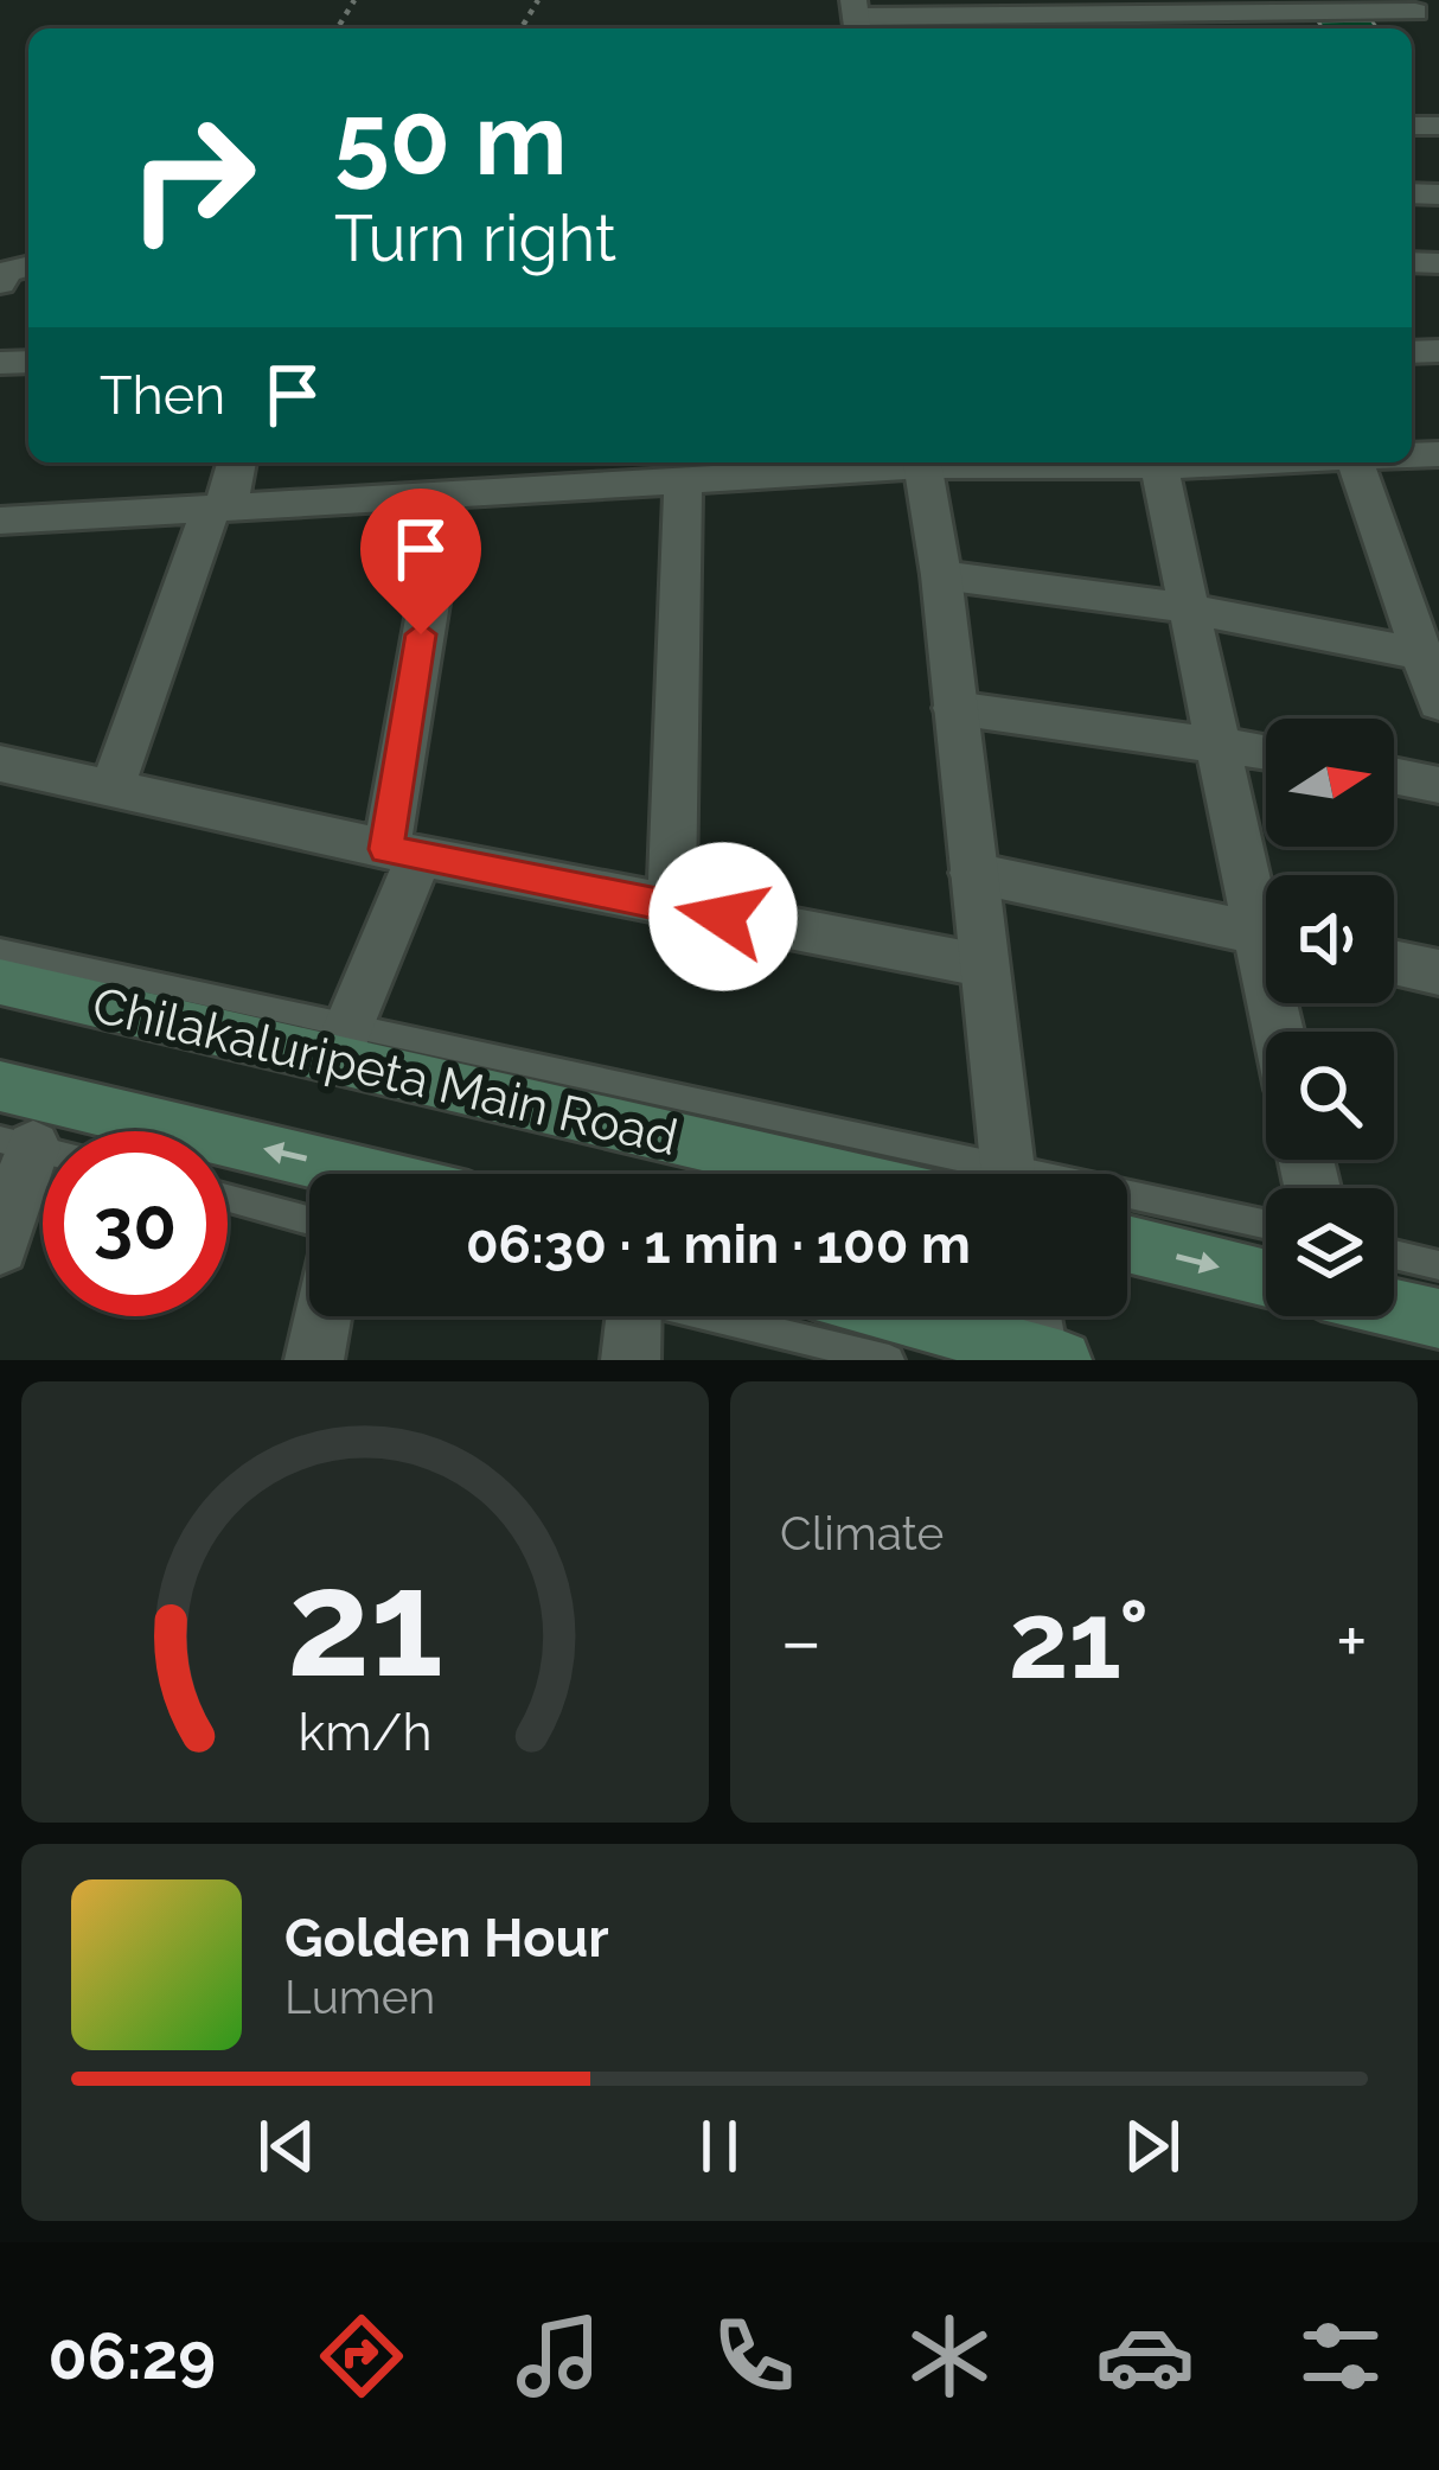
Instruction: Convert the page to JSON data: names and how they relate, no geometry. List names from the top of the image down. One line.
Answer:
{"streets":{"main road":["Chilakaluripeta Main Road"]},"north":"right","page":{"turn":["50 m","Turn right"],"then":"Then","limit":"30","trip":"06:30 · 1 min · 100 m","tile":"Climate","heat":["−","21°","+"],"song":["Golden Hour","Lumen"],"tabs":"06:29","gauge":["21","km/h"]}}
